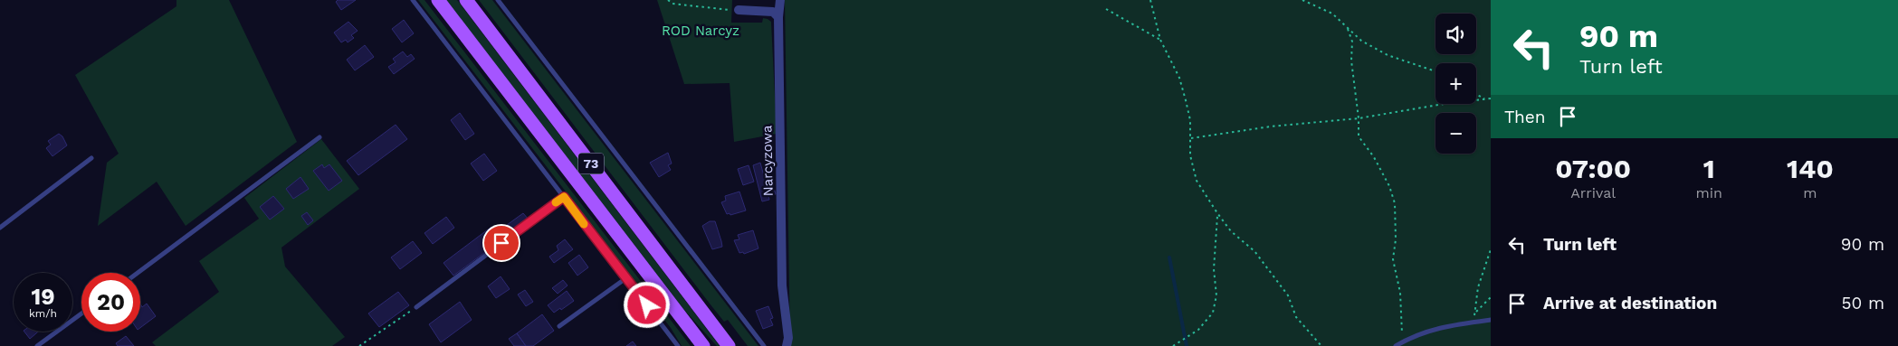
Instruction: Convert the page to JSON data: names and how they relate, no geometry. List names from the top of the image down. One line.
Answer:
{"streets":{"main road":["73"],"street":["Narcyzowa"]},"parks":["ROD Narcyz"],"page":{"turn":["90 m","Turn left"],"map_buttons":["+","−"],"then":"Then","eta":["07:00","Arrival","1","min","140","m"],"list":[{"name":"Turn left","value":"90 m"},{"name":"Arrive at destination","value":"50 m"}],"speed":"19 km/h","limit":"20"}}
